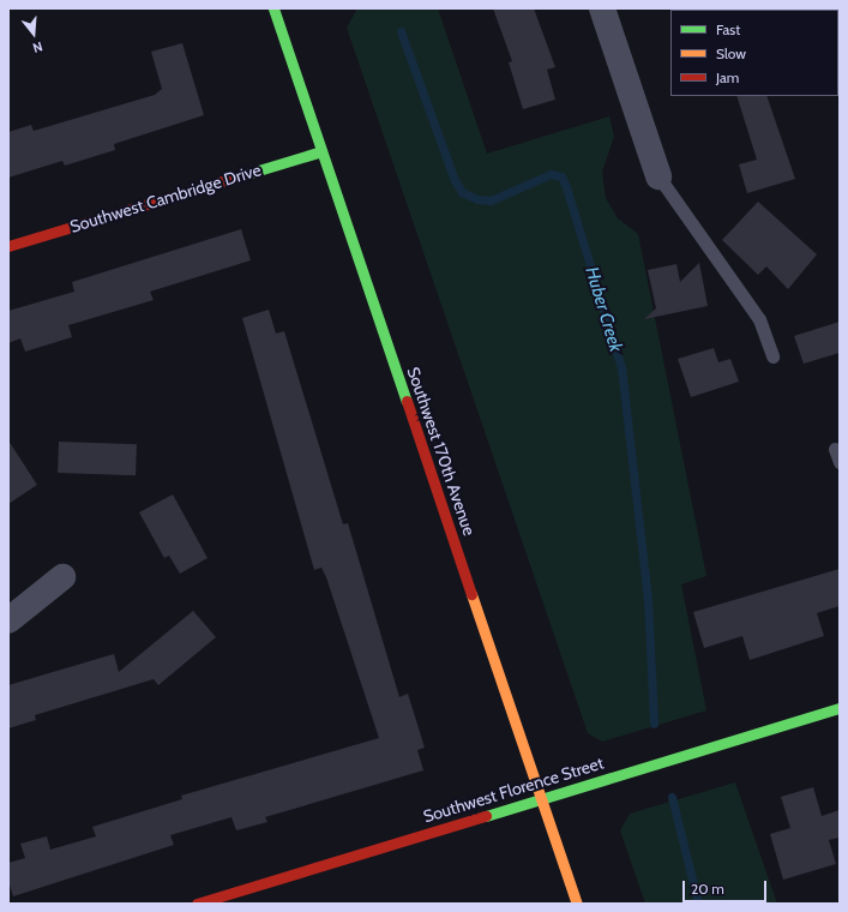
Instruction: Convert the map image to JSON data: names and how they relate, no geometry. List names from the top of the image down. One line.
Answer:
{"streets":{"street":["Southwest Cambridge Drive","Southwest 170th Avenue","Southwest Florence Street"]},"crossings":[["Southwest Cambridge Drive","Southwest 170th Avenue"],["Southwest 170th Avenue","Southwest Florence Street"]],"water":["Huber Creek"],"legend":["Fast","Slow","Jam"],"scale_bar":"20 m","north":"bottom"}
